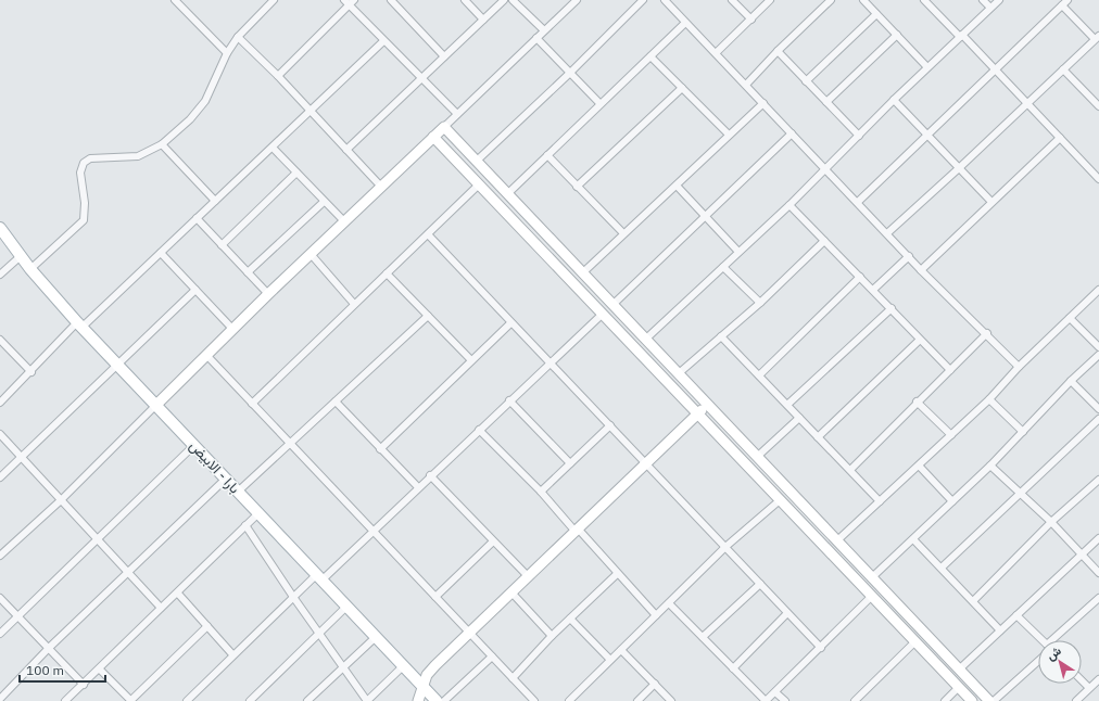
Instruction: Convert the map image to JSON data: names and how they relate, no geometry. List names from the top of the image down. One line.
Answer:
{"streets":{"main road":["بارا - الابيض"]},"scale_bar":"100 m","north":"top left"}
